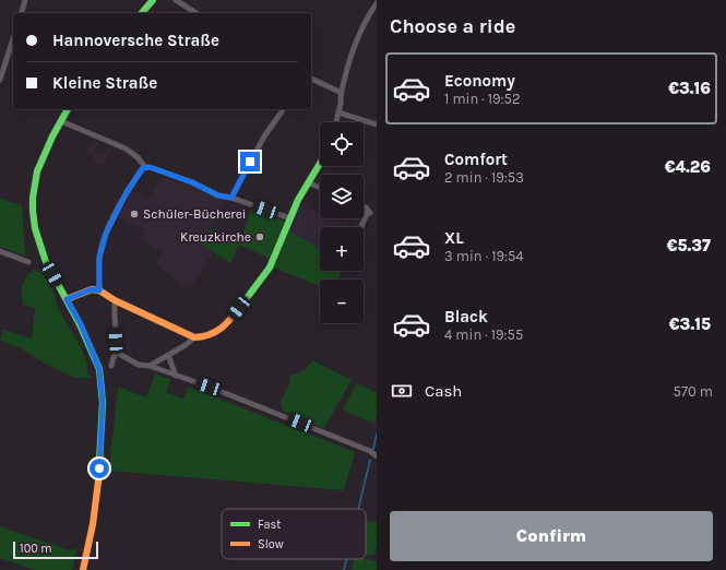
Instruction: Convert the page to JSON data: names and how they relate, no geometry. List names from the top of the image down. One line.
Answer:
{"places":["Schüler-Bücherei","Kreuzkirche"],"legend":["Fast","Slow"],"scale_bar":"100 m","page":{"heading":"Choose a ride","banner":["Hannoversche Straße","Kleine Straße"],"list":[{"name":"Economy","note":"1 min · 19:52","value":"€3.16"},{"name":"Comfort","note":"2 min · 19:53","value":"€4.26"},{"name":"XL","note":"3 min · 19:54","value":"€5.37"},{"name":"Black","note":"4 min · 19:55","value":"€3.15"}],"map_buttons":["+","−"],"pay":["Cash","570 m"],"buttons":"Confirm","scale":"100 m"}}
